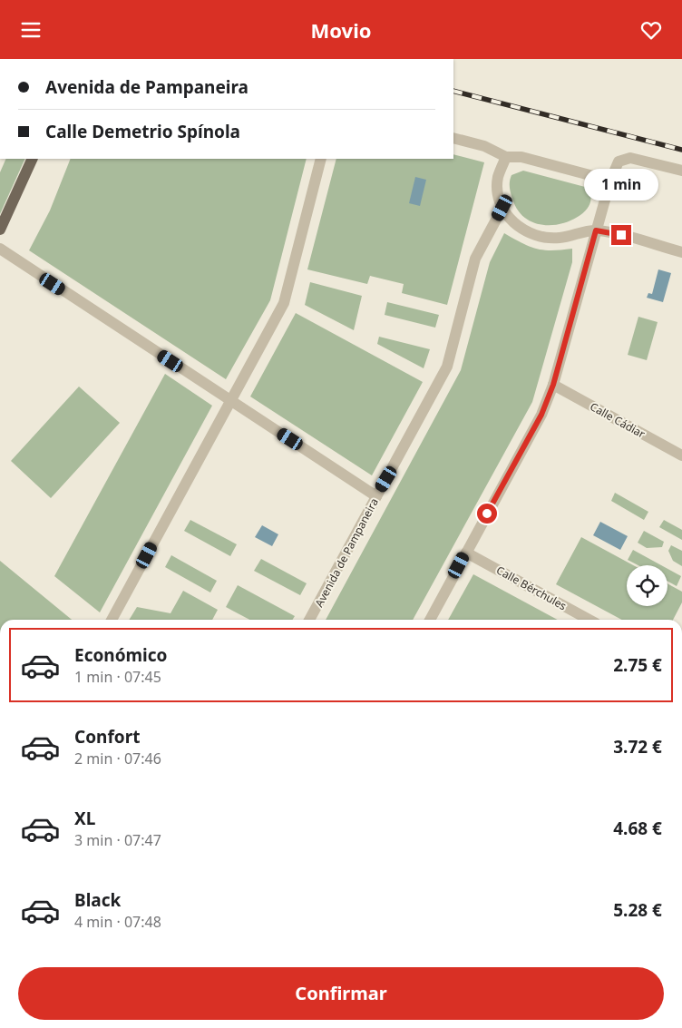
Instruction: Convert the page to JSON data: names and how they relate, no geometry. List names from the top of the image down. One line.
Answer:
{"streets":{"street":["Calle Cádiar","Avenida de Pampaneira","Calle Bérchules"]},"page":{"header":"Movio","banner":["Avenida de Pampaneira","Calle Demetrio Spínola"],"bubble":"1 min","list":[{"name":"Económico","note":"1 min · 07:45","value":"2.75 €"},{"name":"Confort","note":"2 min · 07:46","value":"3.72 €"},{"name":"XL","note":"3 min · 07:47","value":"4.68 €"},{"name":"Black","note":"4 min · 07:48","value":"5.28 €"}],"buttons":"Confirmar"}}
